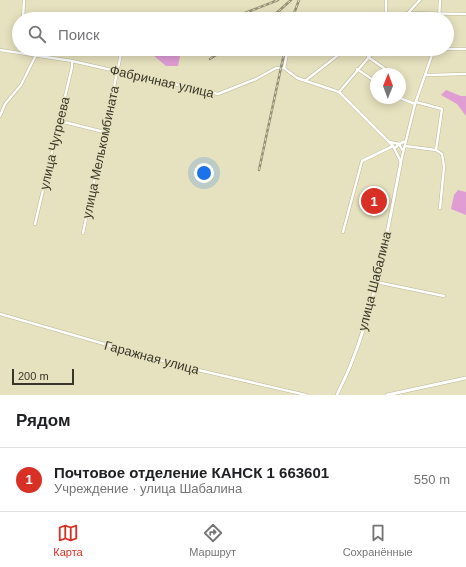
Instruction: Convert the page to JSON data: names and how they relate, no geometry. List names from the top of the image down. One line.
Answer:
{"streets":{"street":["Фабричная улица","улица Чугреева","улица Мелькомбината","улица Шабалина","Гаражная улица"]},"crossings":[["Фабричная улица","улица Чугреева"],["Фабричная улица","улица Мелькомбината"]],"scale_bar":"200 m","north":"top","page":{"search":"Поиск","pins":"1","scale":"200 m","heading":"Рядом","list":[{"mark":"1","name":"Почтовое отделение КАНСК 1 663601","note":"Учреждение · улица Шабалина","value":"550 m"}],"nav":["Карта","Маршрут","Сохранённые"]}}
